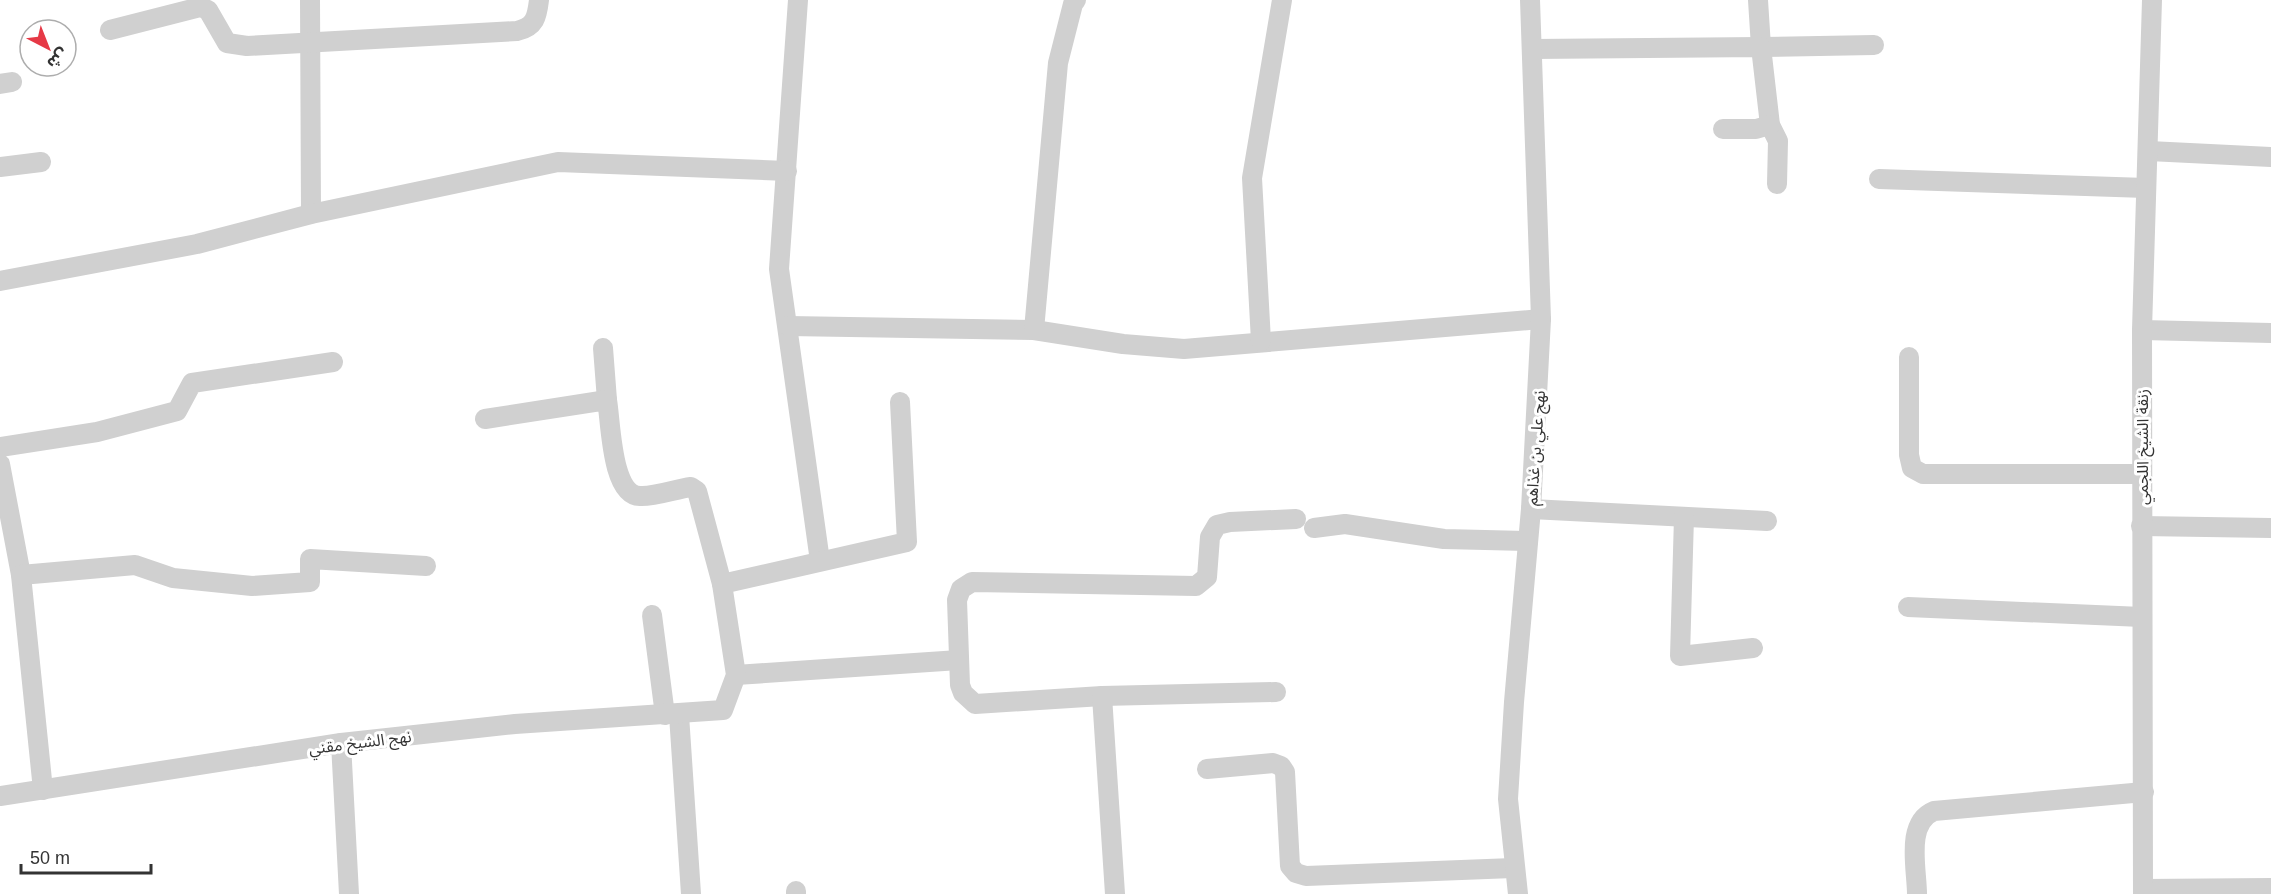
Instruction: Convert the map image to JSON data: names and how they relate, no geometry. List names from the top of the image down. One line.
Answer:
{"streets":{"street":["زنقة الشيخ اللجمي","نهج علي بن غذاهم","نهج الشيخ مقني"]},"scale_bar":"50 m","north":"bottom right"}
